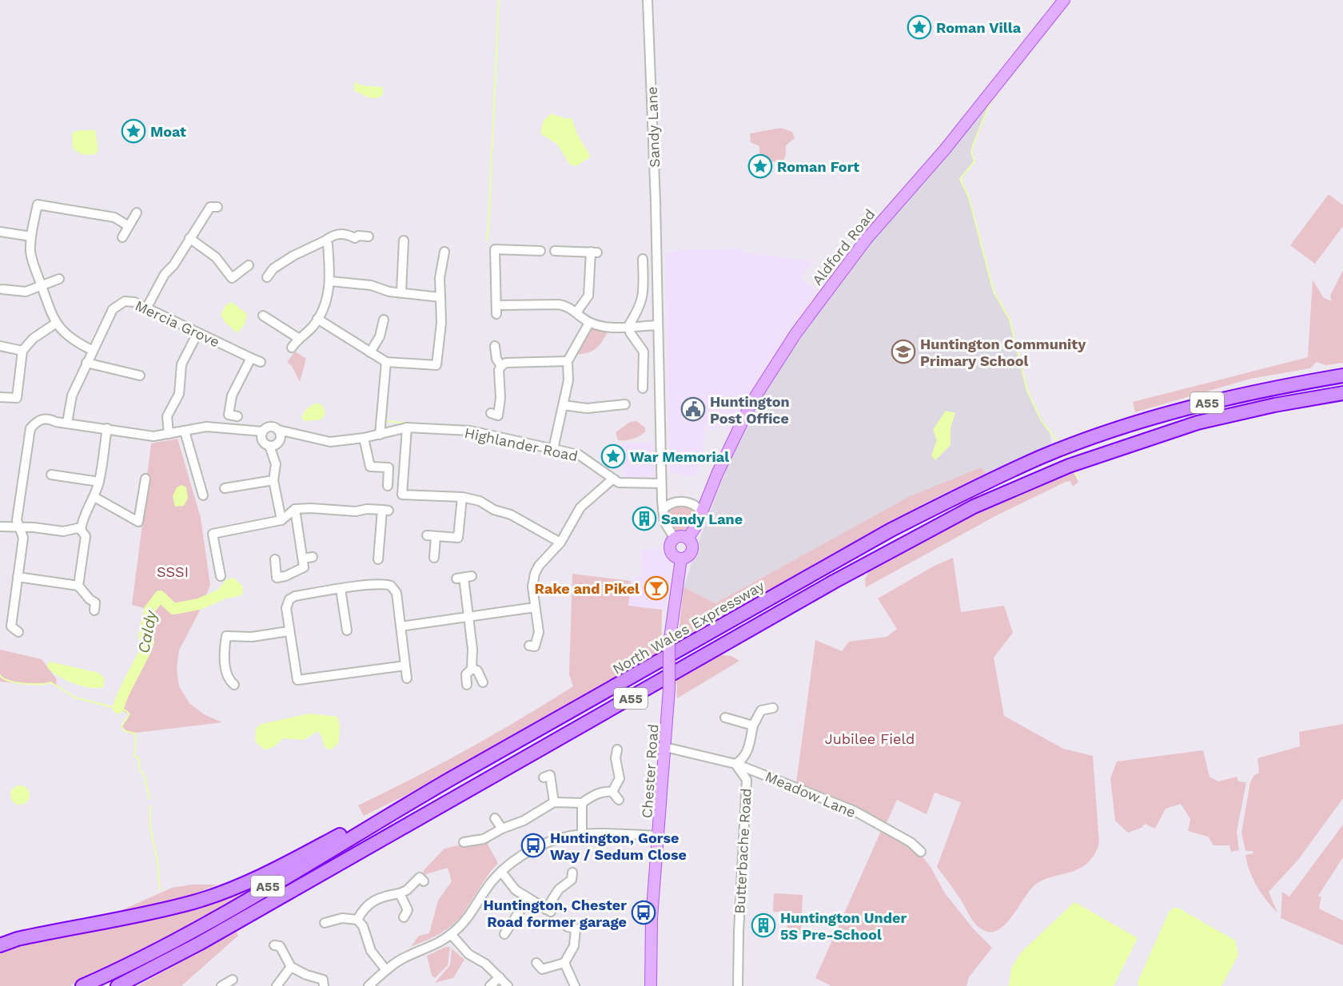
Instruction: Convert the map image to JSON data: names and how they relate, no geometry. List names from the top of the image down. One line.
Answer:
{"streets":{"highway":["A55","North Wales Expressway"],"main road":["Aldford Road","Chester Road"],"street":["Sandy Lane","Mercia Grove","Highlander Road","Meadow Lane","Butterbache Road"]},"crossings":[["Sandy Lane","Aldford Road"],["Sandy Lane","Highlander Road"],["Sandy Lane","Chester Road"],["Aldford Road","Chester Road"],["Meadow Lane","Butterbache Road"]],"water":["Caldy"],"parks":["SSSI","Jubilee Field"],"places":{"place":["Roman Villa","Moat","Roman Fort","War Memorial"],"school or university":["Huntington Community Primary School"],"public building":["Huntington Post Office"],"building":["Sandy Lane","Huntington Under 5S Pre-School"],"bar":["Rake and Pikel"],"bus stop":["Huntington, Gorse Way / Sedum Close","Huntington, Chester Road former garage"]}}
